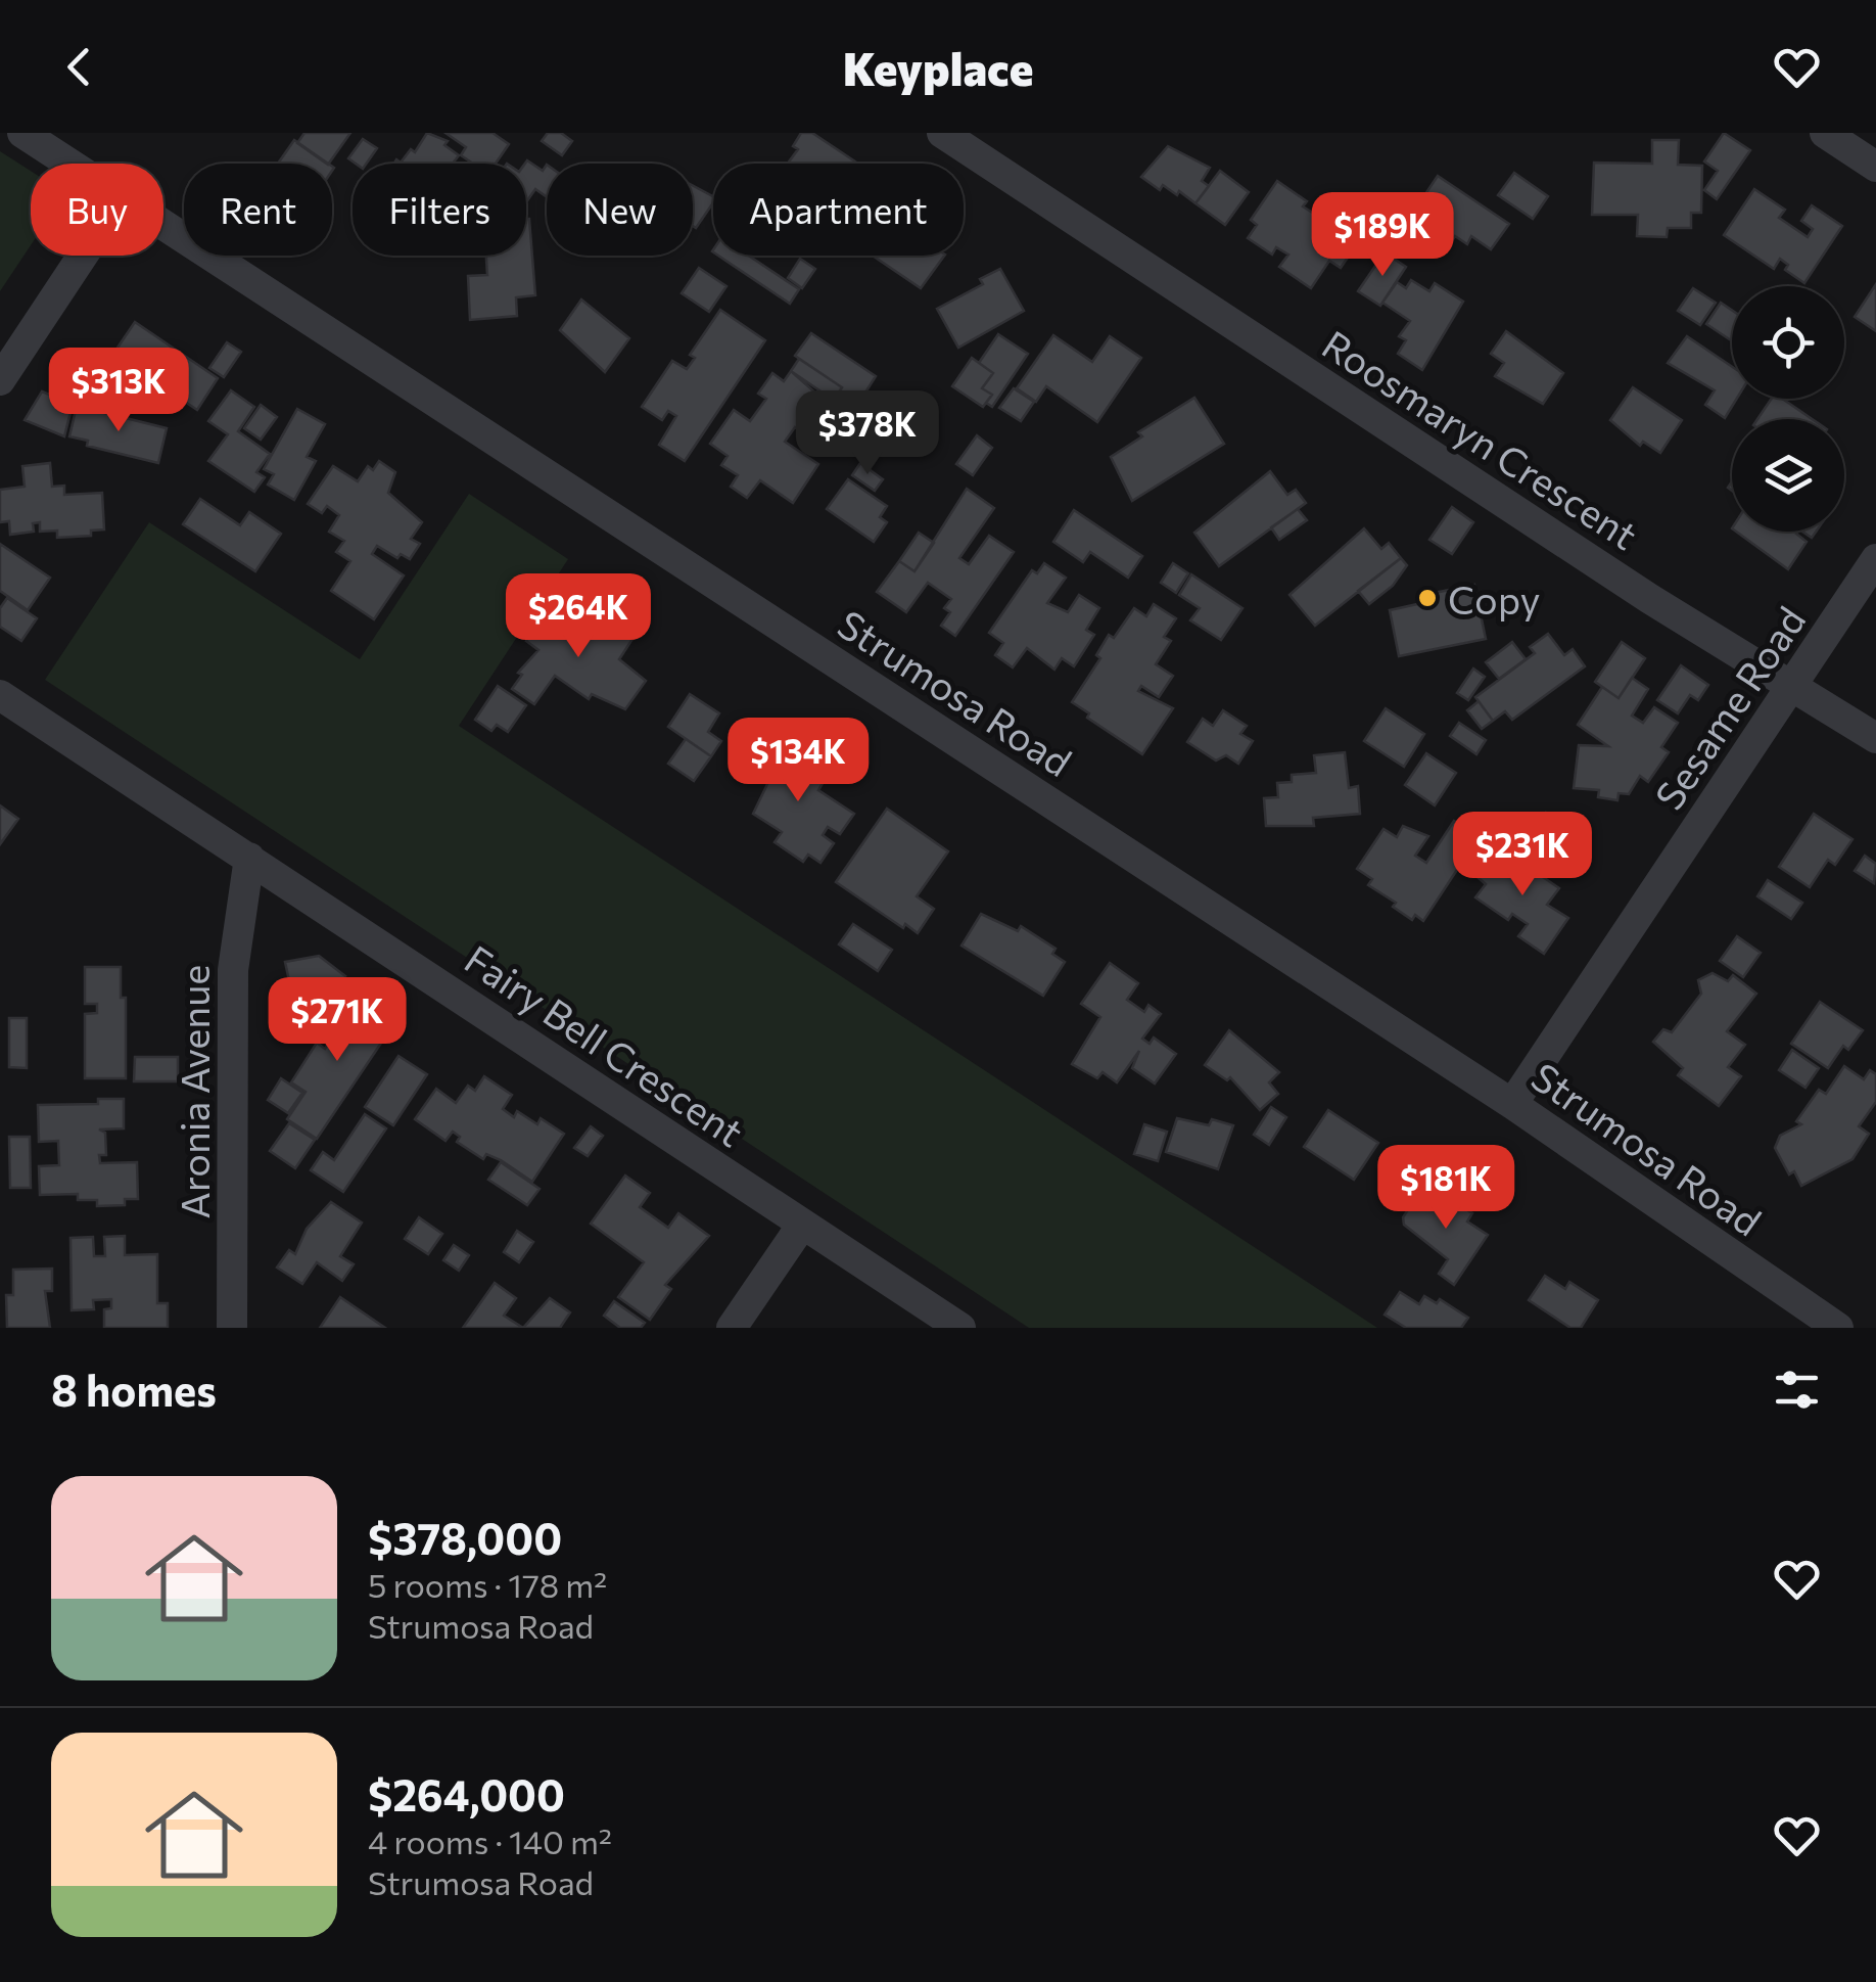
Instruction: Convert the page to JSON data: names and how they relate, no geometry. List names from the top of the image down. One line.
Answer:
{"streets":{"street":["Roosmaryn Crescent","Strumosa Road","Sesame Road","Fairy Bell Crescent","Aronia Avenue"]},"crossings":[["Roosmaryn Crescent","Sesame Road"],["Strumosa Road","Sesame Road"],["Fairy Bell Crescent","Aronia Avenue"]],"places":["Copy"],"page":{"header":"Keyplace","chip":["Buy","Rent","Filters","New","Apartment"],"price":["$189K","$313K","$378K","$264K","$134K","$231K","$271K","$181K"],"heading":"8 homes","list":[{"name":"$378,000","note":"5 rooms · 178 m² · Strumosa Road"},{"name":"$264,000","note":"4 rooms · 140 m² · Strumosa Road"}]}}
